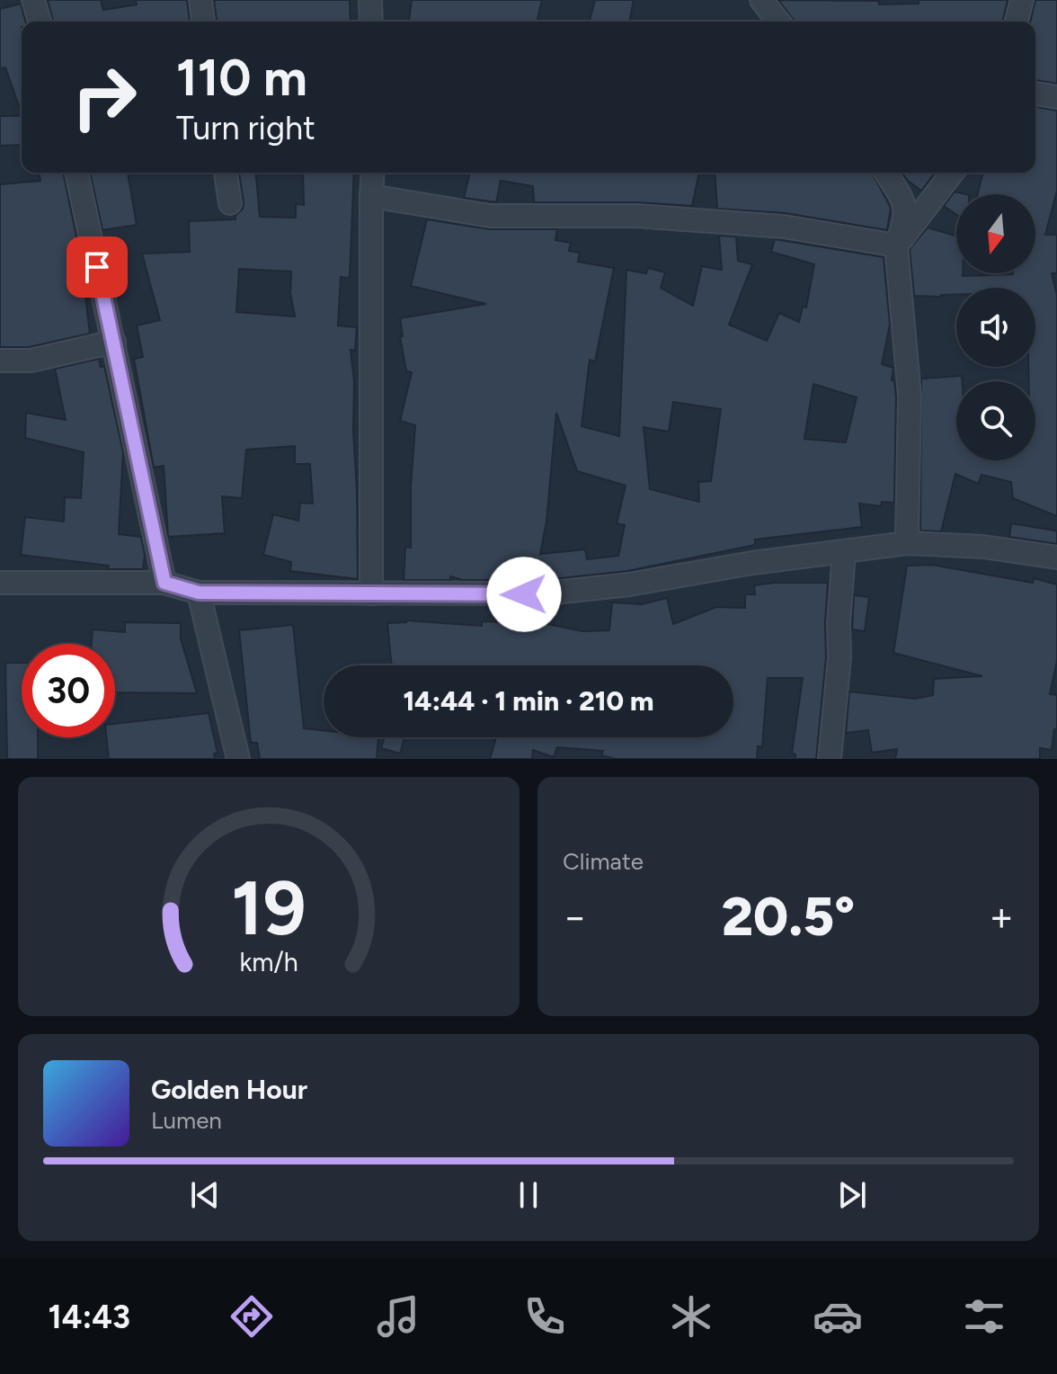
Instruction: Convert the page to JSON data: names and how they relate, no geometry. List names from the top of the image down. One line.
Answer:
{"north":"bottom","page":{"turn":["110 m","Turn right"],"limit":"30","trip":"14:44 · 1 min · 210 m","tile":"Climate","heat":["−","20.5°","+"],"song":["Golden Hour","Lumen"],"tabs":"14:43","gauge":["19","km/h"]}}
